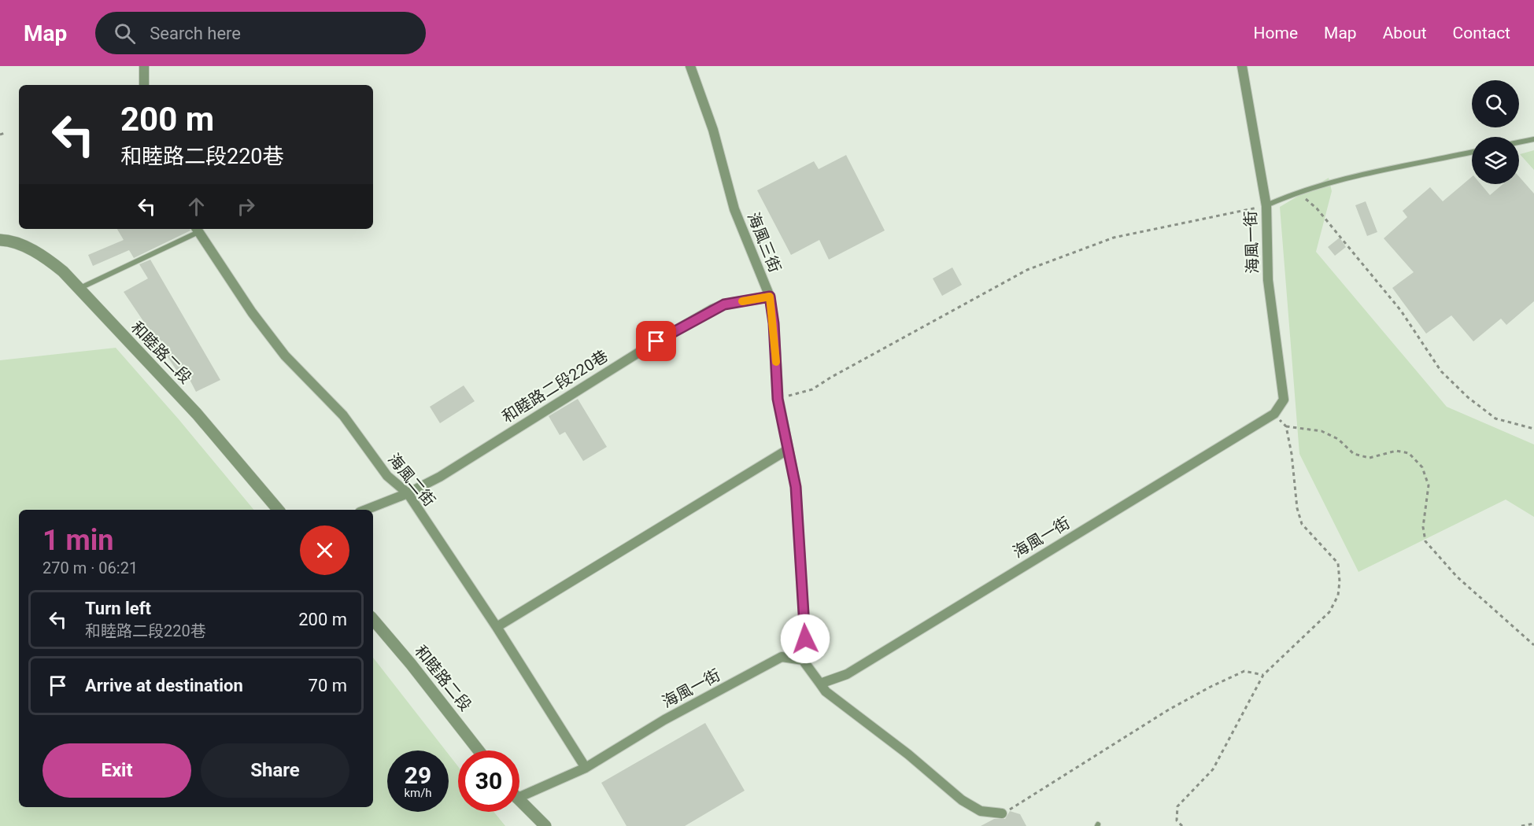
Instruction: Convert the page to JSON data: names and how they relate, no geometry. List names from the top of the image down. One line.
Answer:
{"streets":{"street":["海風三街","海風一街","和睦路二段","和睦路二段220巷","海風二街"]},"crossings":[["海風三街","海風一街"],["海風三街","和睦路二段220巷"],["海風一街","海風二街"],["和睦路二段220巷","海風二街"]],"page":{"header":"Map","search":"Search here","nav":["Home","Map","About","Contact"],"turn":["200 m","和睦路二段220巷"],"heading":["1 min","270 m · 06:21"],"list":[{"name":"Turn left","note":"和睦路二段220巷","value":"200 m"},{"name":"Arrive at destination","value":"70 m"}],"buttons":["Exit","Share"],"speed":"29 km/h","limit":"30"}}
